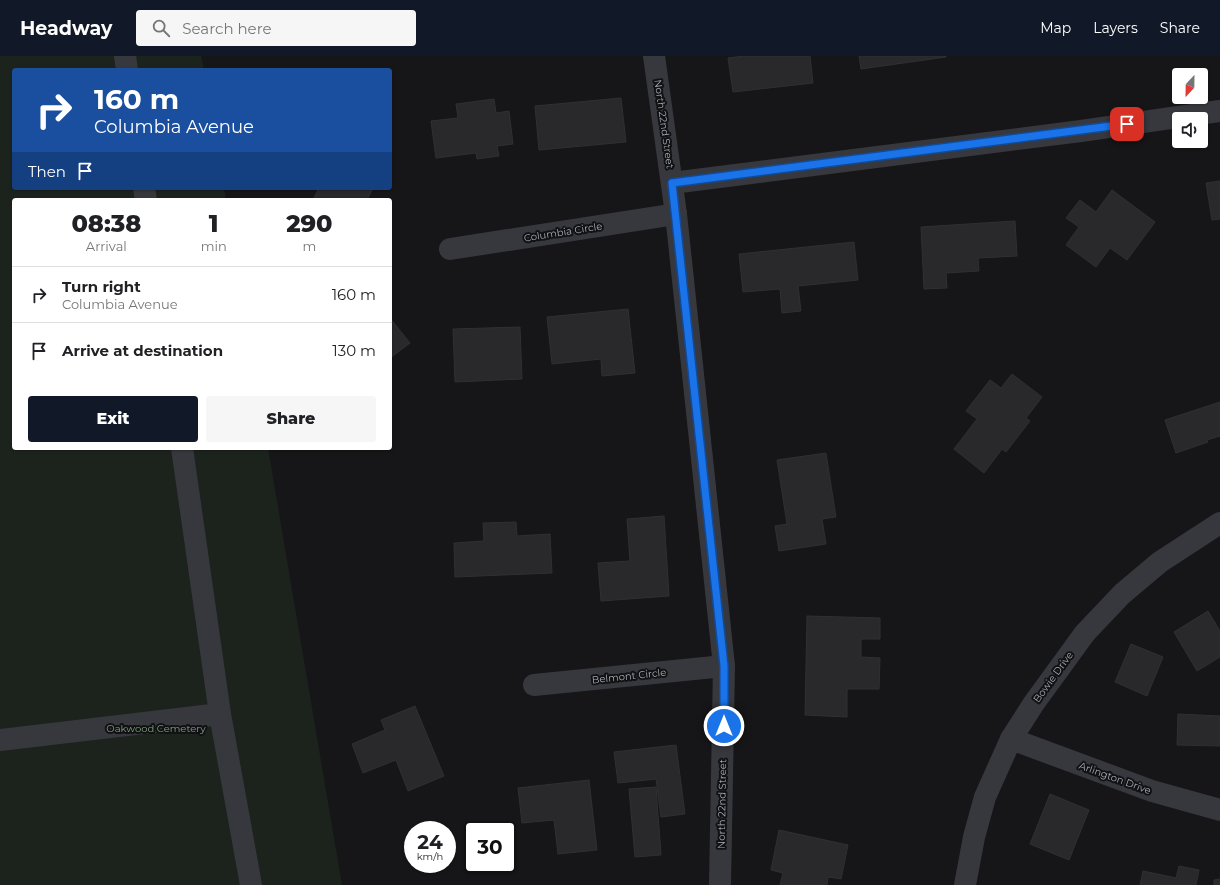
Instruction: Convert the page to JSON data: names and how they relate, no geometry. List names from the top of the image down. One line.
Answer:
{"streets":{"street":["North 22nd Street","Columbia Circle","Belmont Circle","Bowie Drive","Arlington Drive"]},"crossings":[["North 22nd Street","Columbia Circle"],["North 22nd Street","Belmont Circle"],["Bowie Drive","Arlington Drive"]],"parks":["Oakwood Cemetery"],"north":"bottom","page":{"header":"Headway","search":"Search here","nav":["Map","Layers","Share"],"turn":["160 m","Columbia Avenue"],"then":"Then","eta":["08:38","Arrival","1","min","290","m"],"list":[{"name":"Turn right","note":"Columbia Avenue","value":"160 m"},{"name":"Arrive at destination","value":"130 m"}],"buttons":["Exit","Share"],"speed":"24 km/h","limit":"30"}}
